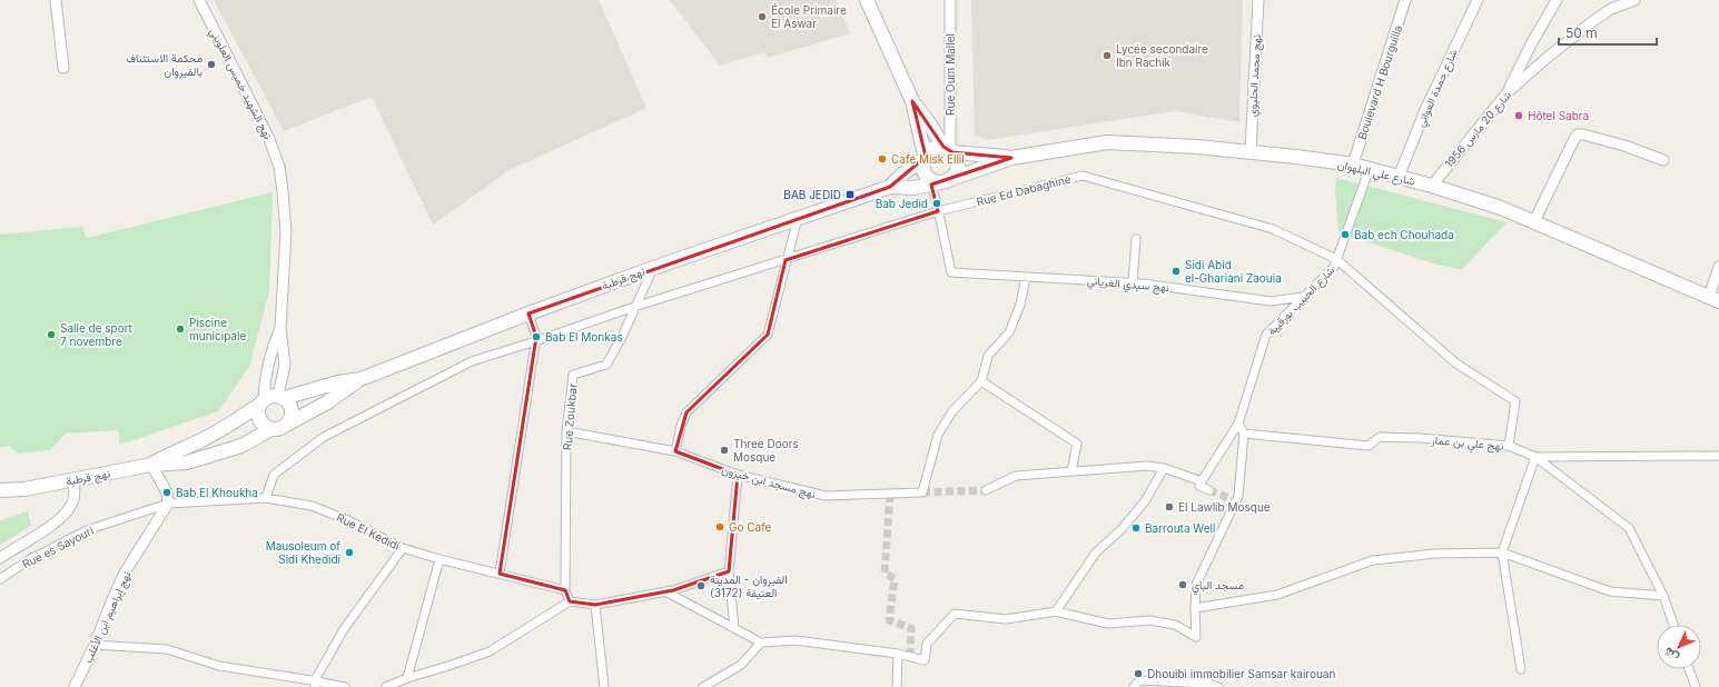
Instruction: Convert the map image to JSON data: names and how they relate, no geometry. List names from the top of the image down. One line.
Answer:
{"streets":{"street":["Rue Oum Mallel","نهج محمد الحليوي","Boulevard H Bourguilla","نهج الشهيد خميس العلويني","شارع حمدة العواني","شارع 20 مارس 1956","شارع علي البلهوان","Rue Ed Dabaghine","نهج قرطبة","نهج سيدي الغرياني","شارع الحبيب بورقيبة","Rue Zoukbar","نهج علي بن عمار","نهج مسجد ابن خيرون","Rue El Kedidi","Rue es Sayouri","نهج إبراهيم ابن الأغلب"]},"crossings":[["نهج محمد الحليوي","شارع علي البلهوان"],["Boulevard H Bourguilla","شارع علي البلهوان"],["نهج الشهيد خميس العلويني","نهج قرطبة"],["شارع حمدة العواني","شارع علي البلهوان"],["شارع 20 مارس 1956","شارع علي البلهوان"],["شارع علي البلهوان","شارع الحبيب بورقيبة"],["Rue Ed Dabaghine","نهج سيدي الغرياني"],["Rue Ed Dabaghine","شارع الحبيب بورقيبة"],["Rue Ed Dabaghine","Rue Zoukbar"],["Rue Ed Dabaghine","نهج علي بن عمار"],["Rue Ed Dabaghine","Rue El Kedidi"],["نهج قرطبة","Rue Zoukbar"],["نهج سيدي الغرياني","شارع الحبيب بورقيبة"],["Rue Zoukbar","نهج مسجد ابن خيرون"],["Rue Zoukbar","Rue El Kedidi"],["Rue El Kedidi","Rue es Sayouri"],["Rue El Kedidi","نهج إبراهيم ابن الأغلب"],["Rue es Sayouri","نهج إبراهيم ابن الأغلب"]],"places":{"other":["École Primaire El Aswar","Lycée secondaire Ibn Rachik","محكمة الاستئناف بالقيروان","Hôtel Sabra","Café Misk Ellil","Bab Jedid","Bab ech Chouhada","Sidi Abid el-Ghariani Zaouia","Piscine municipale","Salle de sport 7 novembre","Bab El Monkas","Three Doors Mosque","Bab El Khoukha","El Lawlib Mosque","Go Cafe","Barrouta Well","Mausoleum of Sidi Khedidi","مسجد الباي","القيروان - المدينة العتيقة (3172)","Dhouibi immobilier Samsar kairouan"],"transit":["BAB JEDID"]},"scale_bar":"50 m","north":"bottom left"}
